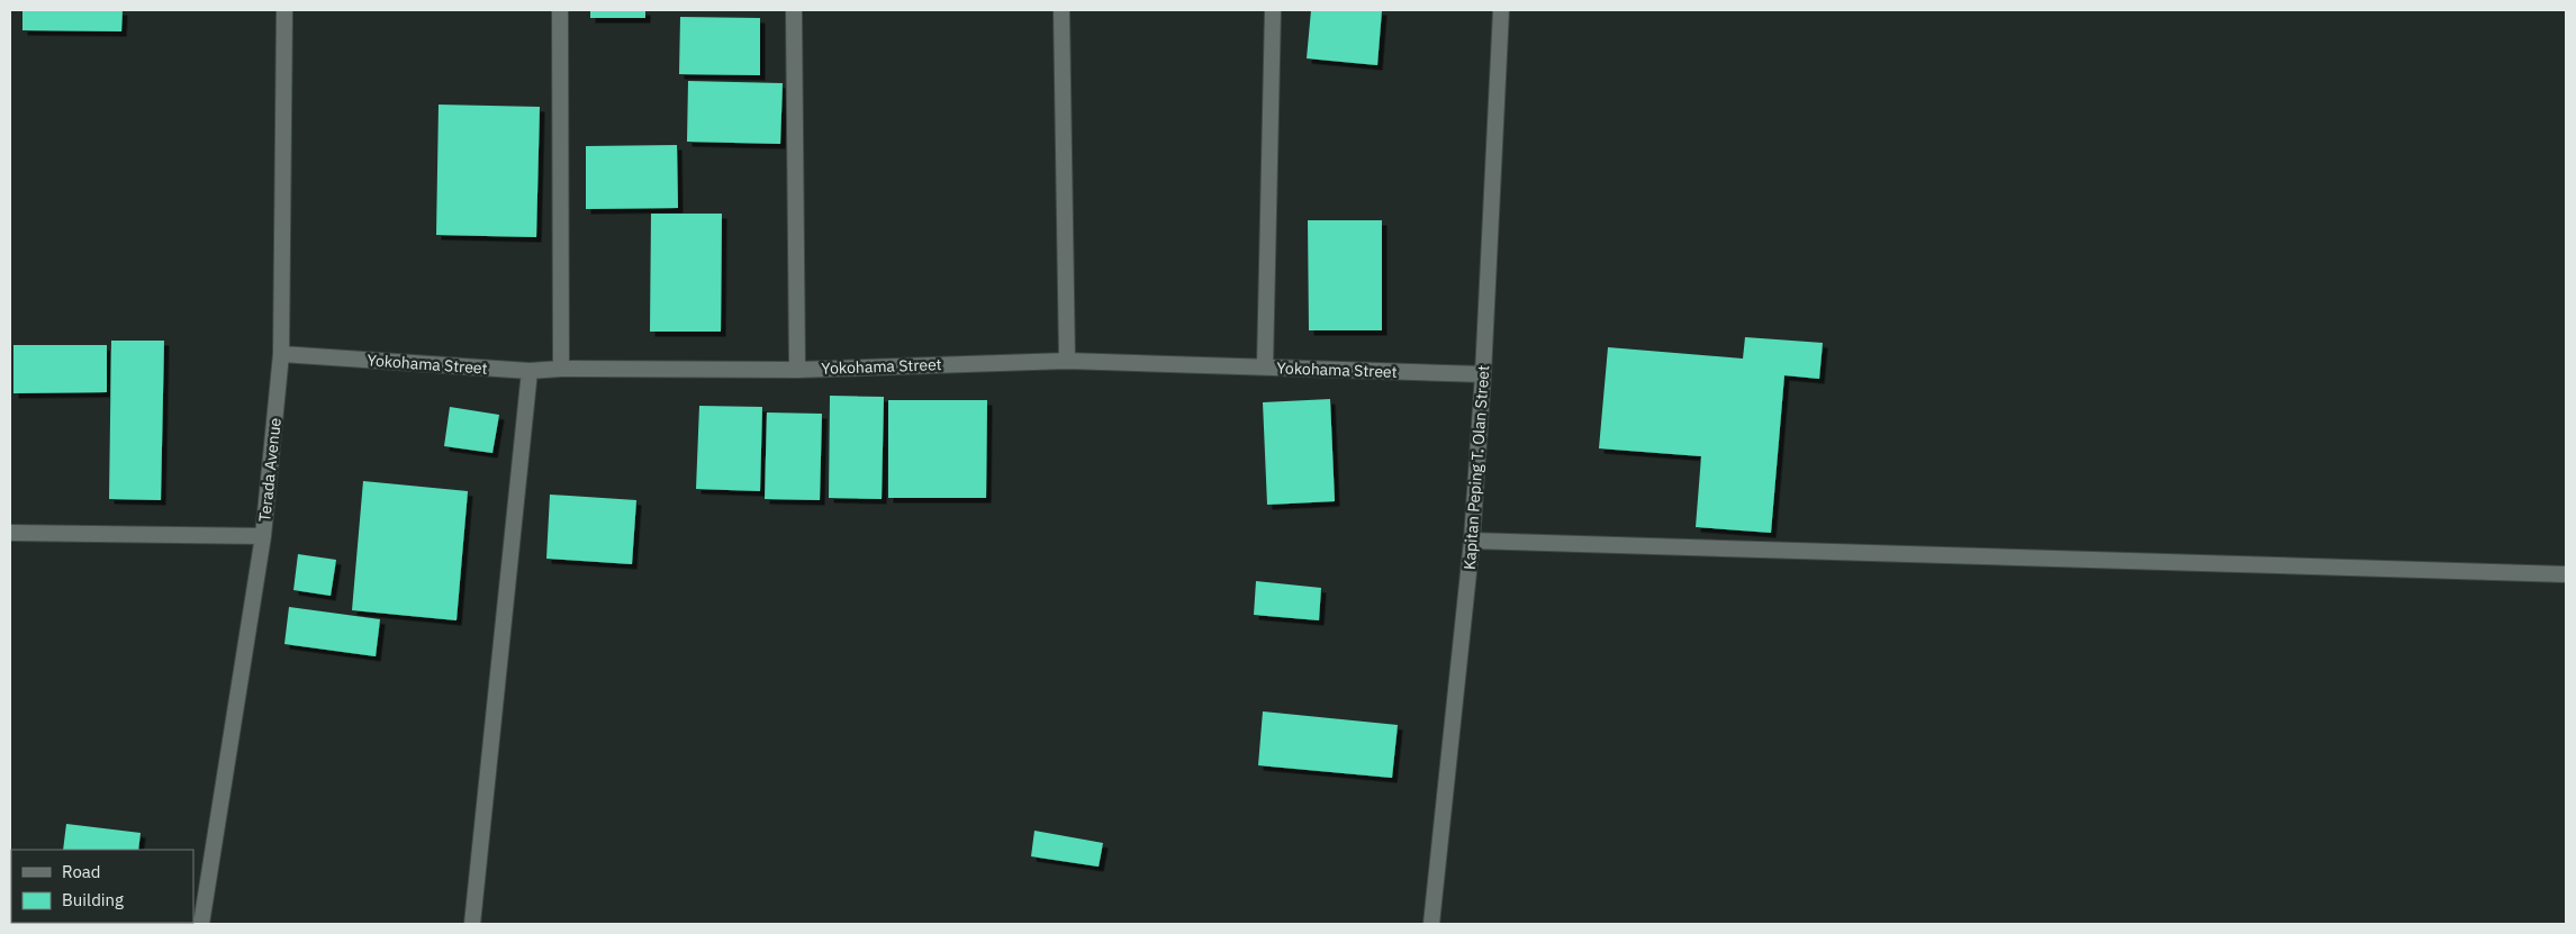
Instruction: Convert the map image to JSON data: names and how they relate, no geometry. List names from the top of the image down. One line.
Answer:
{"streets":{"street":["Yokohama Street","Kapitan Peping T. Olan Street","Terada Avenue"]},"crossings":[["Yokohama Street","Kapitan Peping T. Olan Street"],["Yokohama Street","Terada Avenue"]],"legend":["Road","Building"]}
